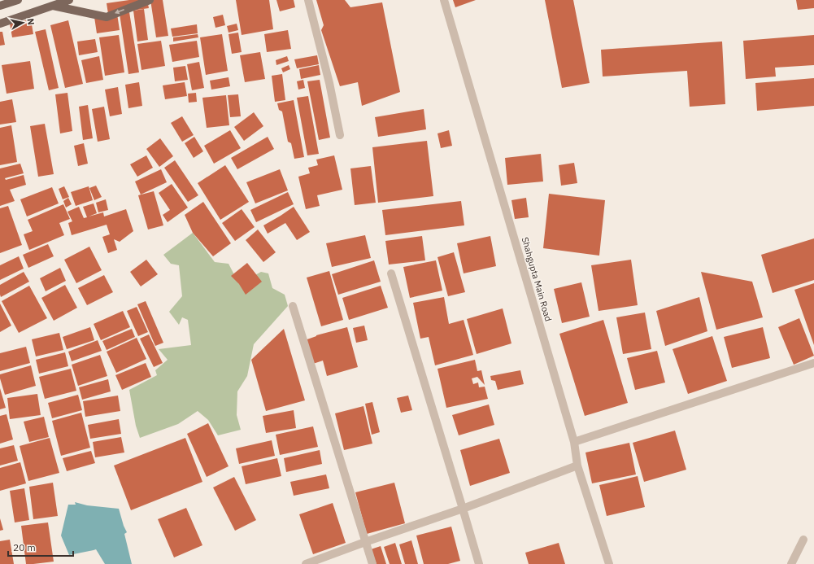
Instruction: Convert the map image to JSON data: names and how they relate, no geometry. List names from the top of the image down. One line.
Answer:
{"streets":{"street":["Shahgupta Main Road"]},"scale_bar":"20 m","north":"right"}
